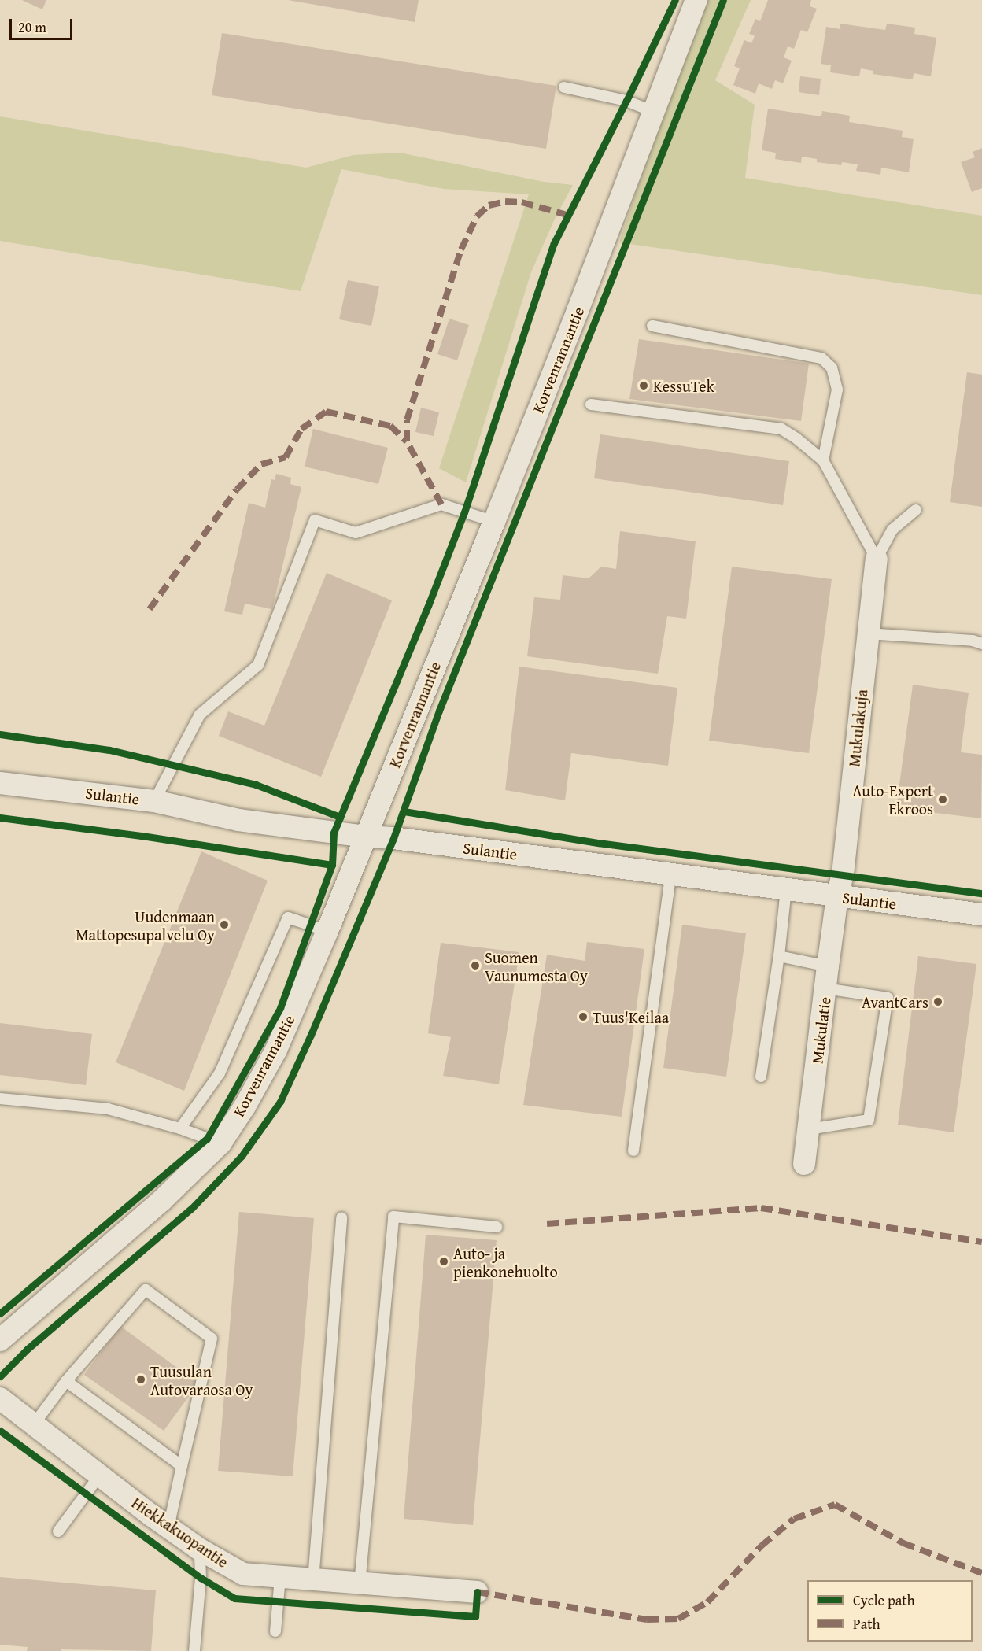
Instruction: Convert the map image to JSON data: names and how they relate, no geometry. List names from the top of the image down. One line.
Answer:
{"streets":{"street":["Korvenrannantie","Mukulakuja","Sulantie","Mukulatie","Hiekkakuopantie"]},"crossings":[["Korvenrannantie","Sulantie"],["Mukulakuja","Sulantie"],["Mukulakuja","Mukulatie"],["Sulantie","Mukulatie"]],"places":["KessuTek","Auto-Expert Ekroos","Uudenmaan Mattopesupalvelu Oy","Suomen Vaunumesta Oy","AvantCars","Tuus'Keilaa","Auto- ja pienkonehuolto","Tuusulan Autovaraosa Oy"],"legend":["Cycle path","Path"],"scale_bar":"20 m"}
